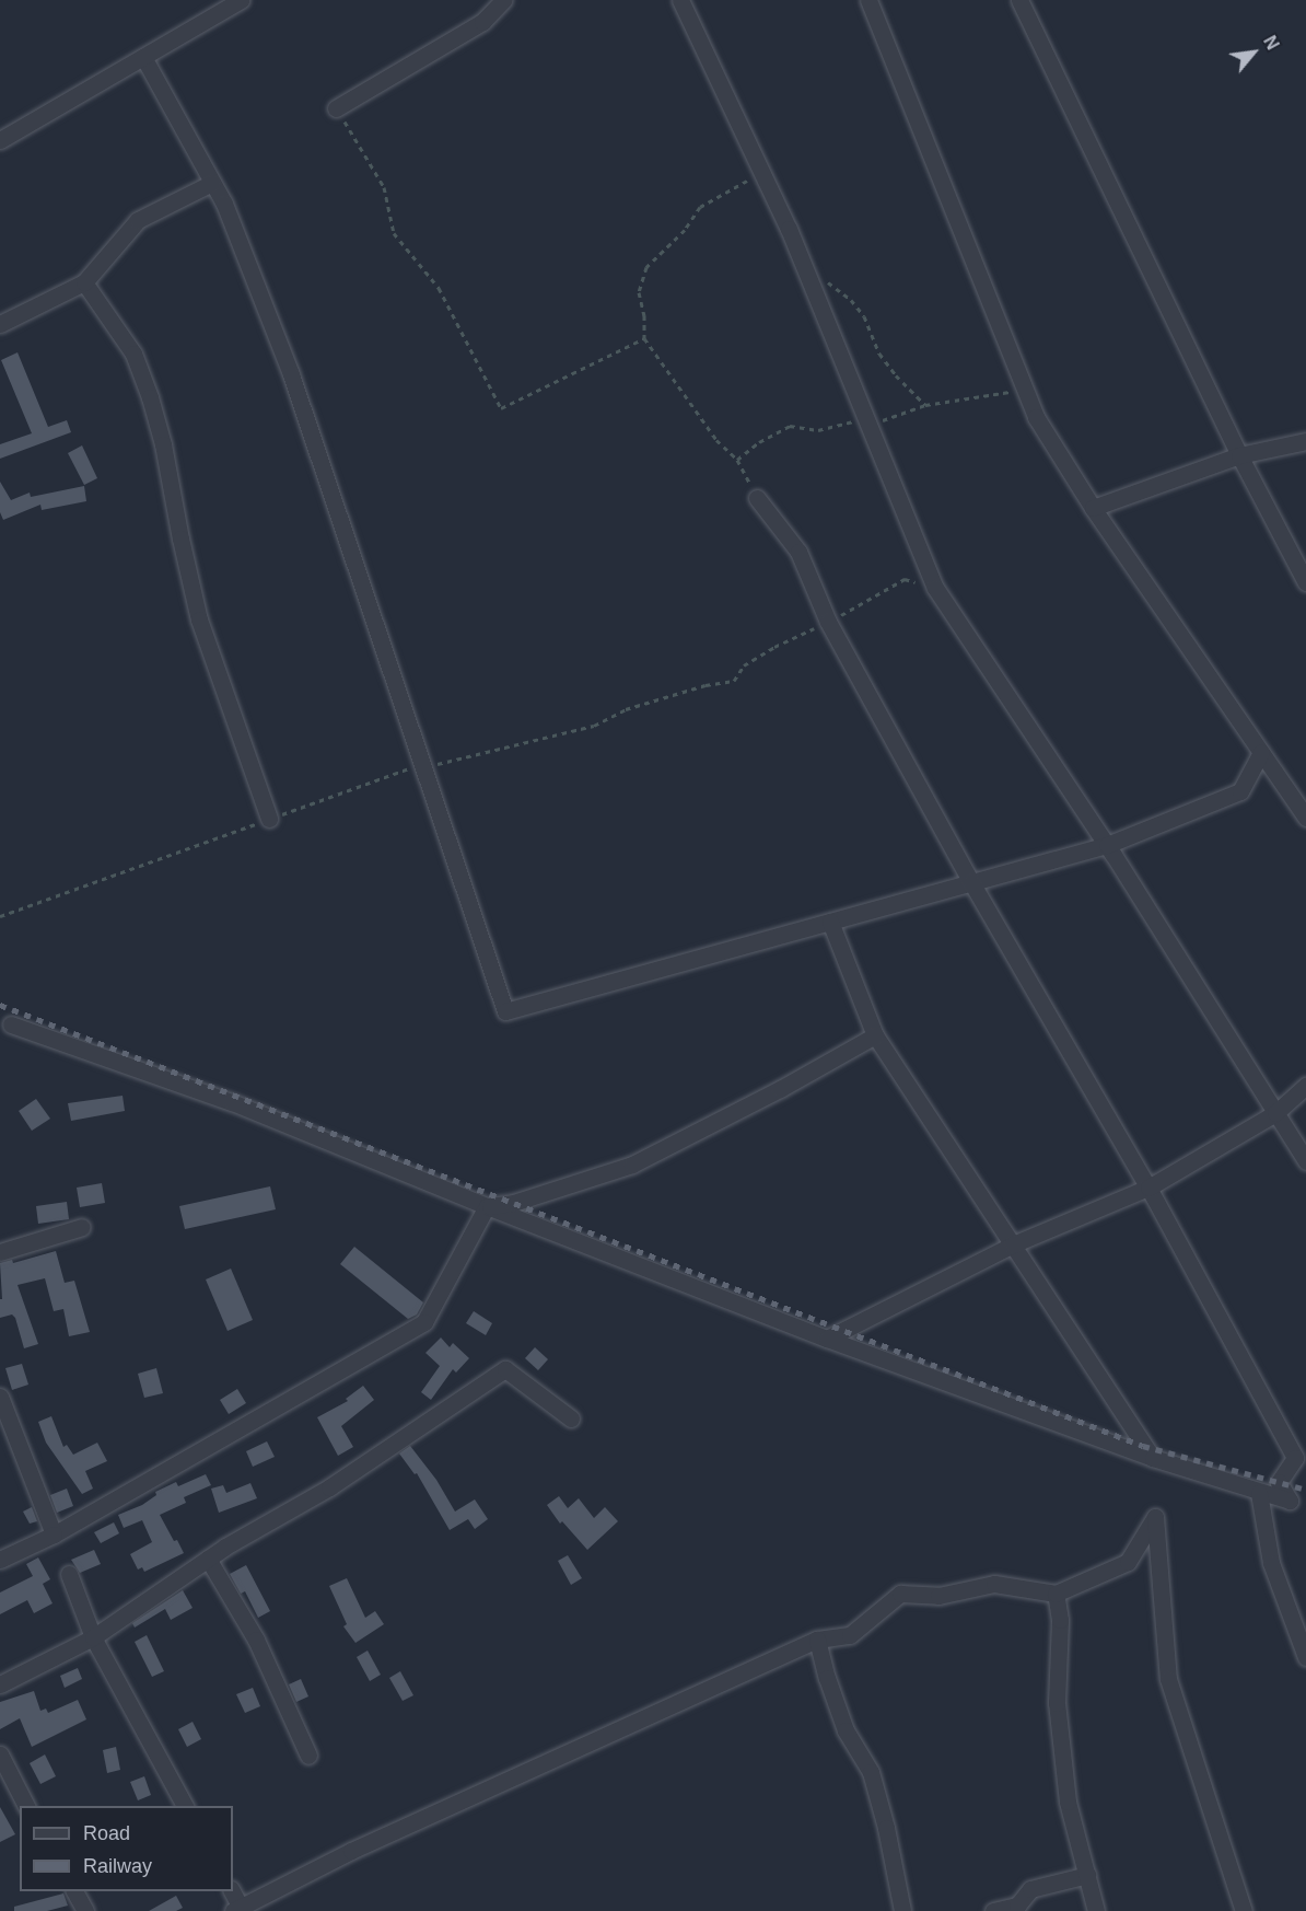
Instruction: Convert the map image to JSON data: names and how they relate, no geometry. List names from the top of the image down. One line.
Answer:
{"legend":["Road","Railway"],"north":"top right"}
